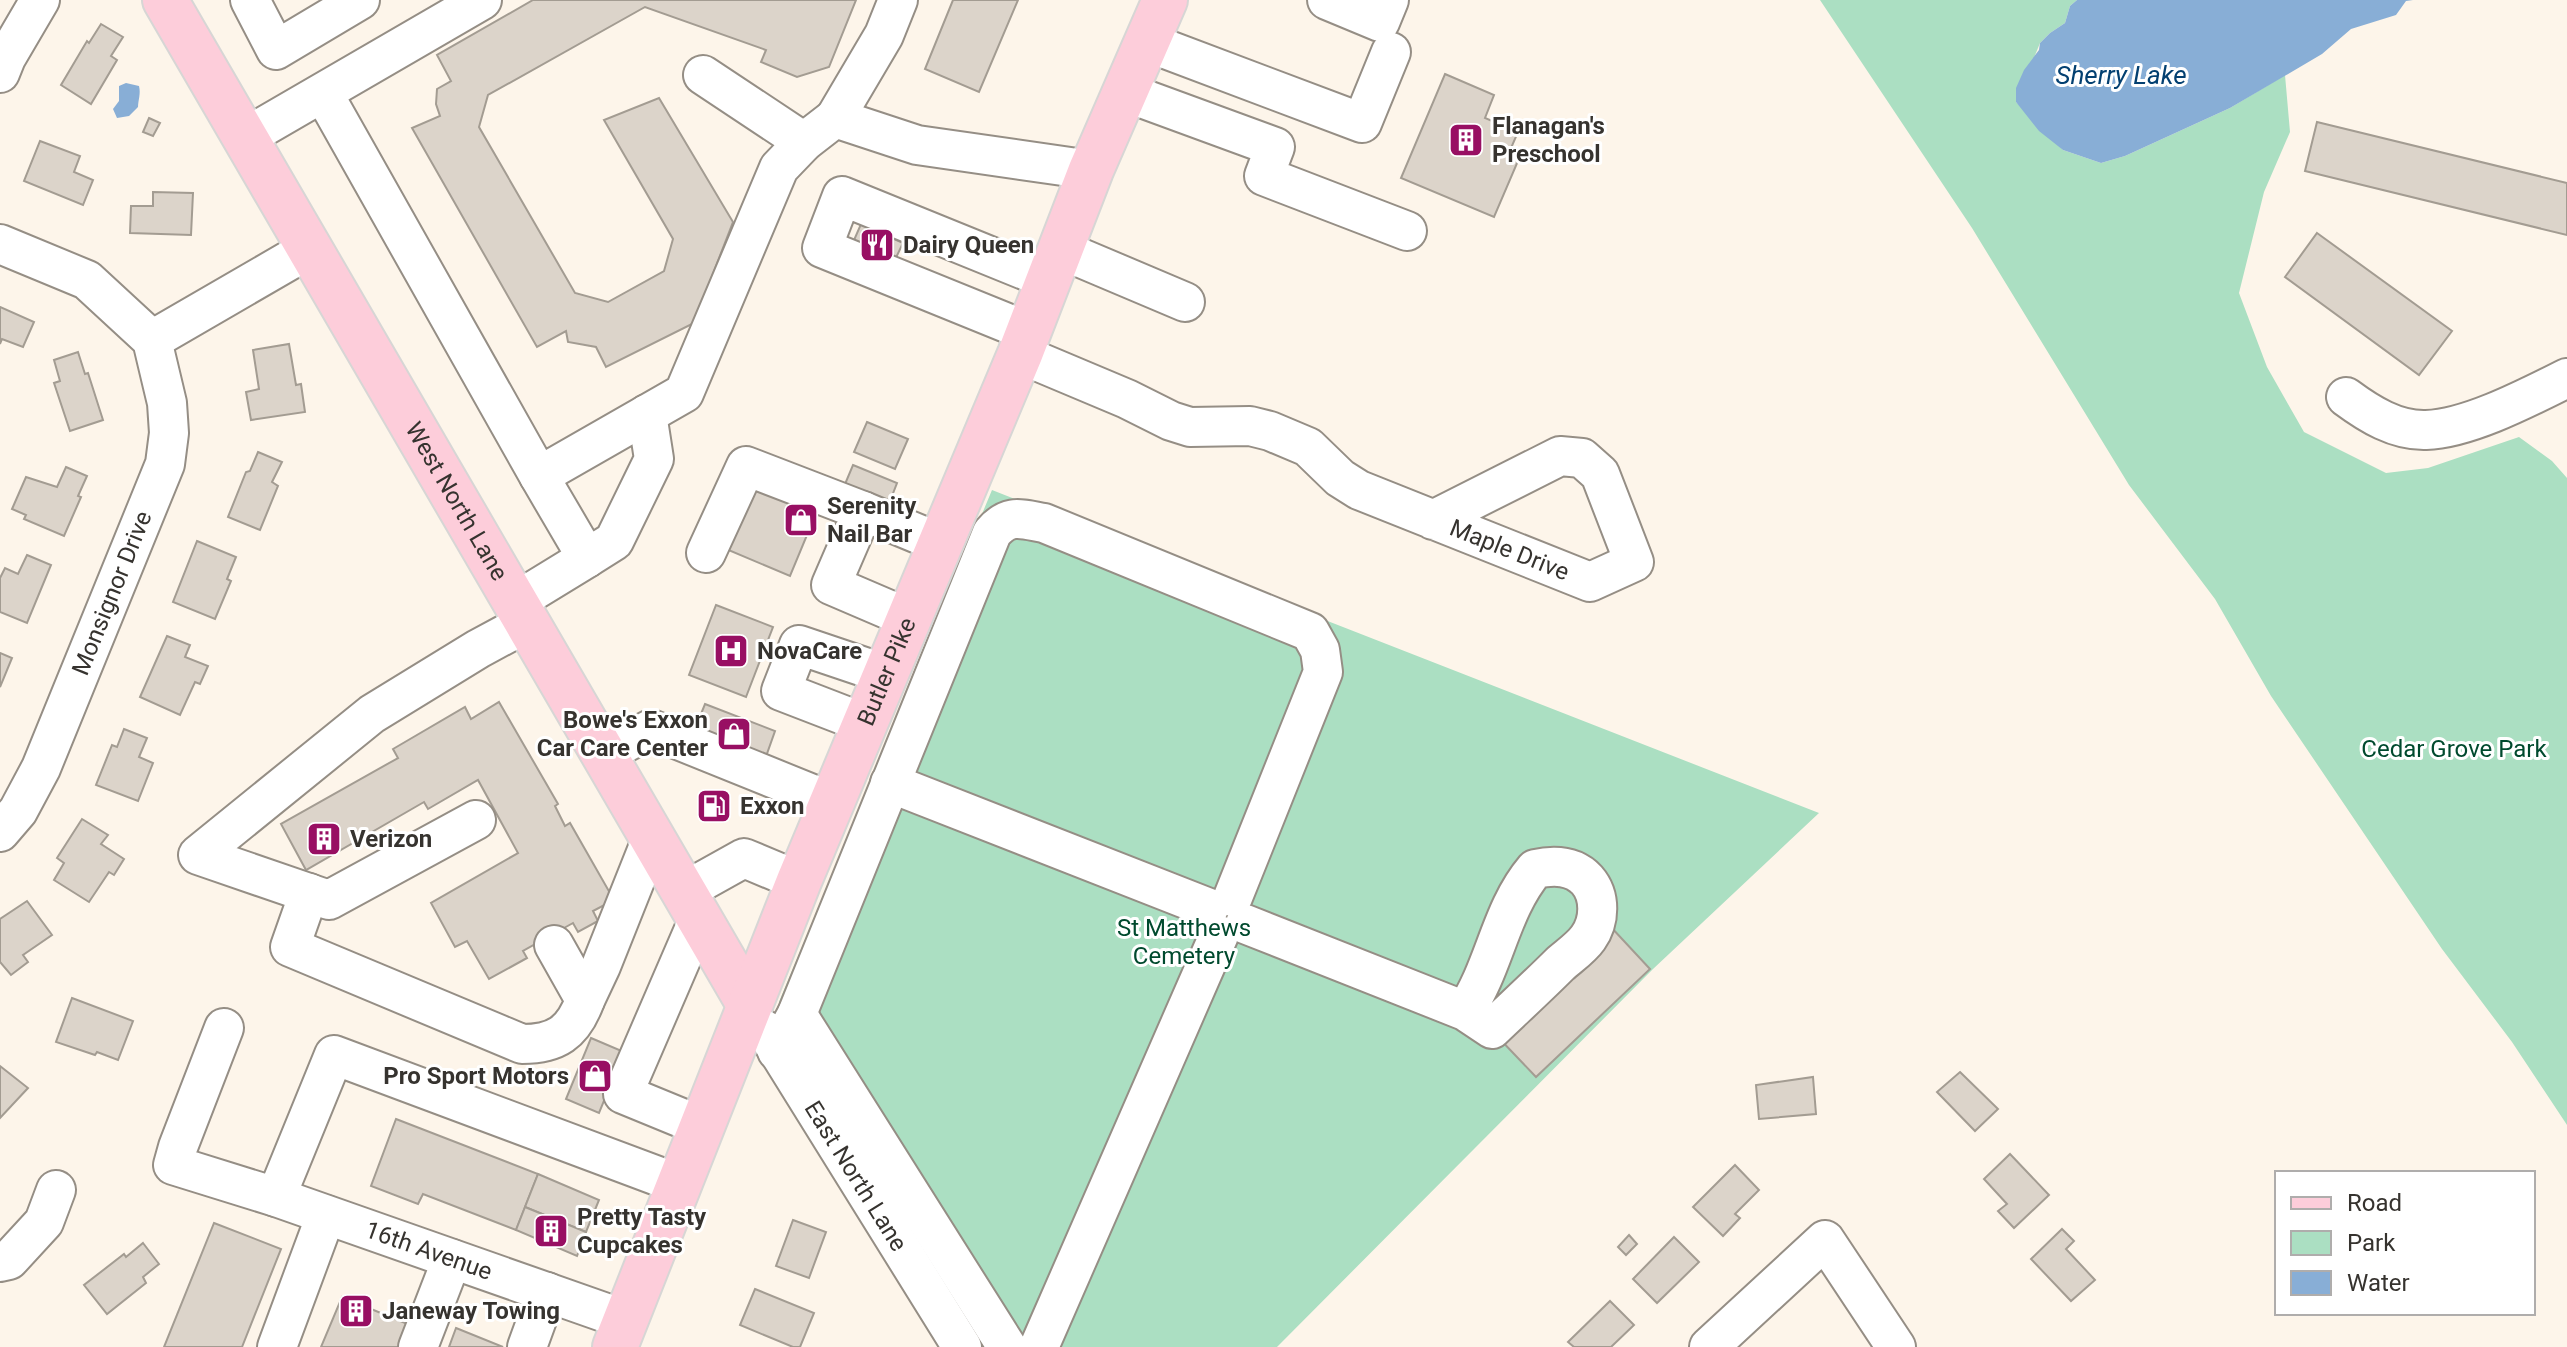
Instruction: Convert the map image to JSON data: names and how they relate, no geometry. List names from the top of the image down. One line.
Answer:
{"streets":{"main road":["West North Lane","Butler Pike"],"street":["Maple Drive","Monsignor Drive","East North Lane","16th Avenue"]},"crossings":[["West North Lane","Butler Pike"],["West North Lane","East North Lane"],["Maple Drive","Butler Pike"],["Butler Pike","East North Lane"],["Butler Pike","16th Avenue"]],"water":["Sherry Lake"],"parks":["Cedar Grove Park","St Matthews Cemetery"],"places":{"building":["Flanagan's Preschool","Verizon","Pretty Tasty Cupcakes","Janeway Towing"],"restaurant":["Dairy Queen"],"shop":["Serenity Nail Bar","Bowe's Exxon Car Care Center","Pro Sport Motors"],"hospital":["NovaCare"],"fuel station":["Exxon"]},"legend":["Road","Park","Water"]}
